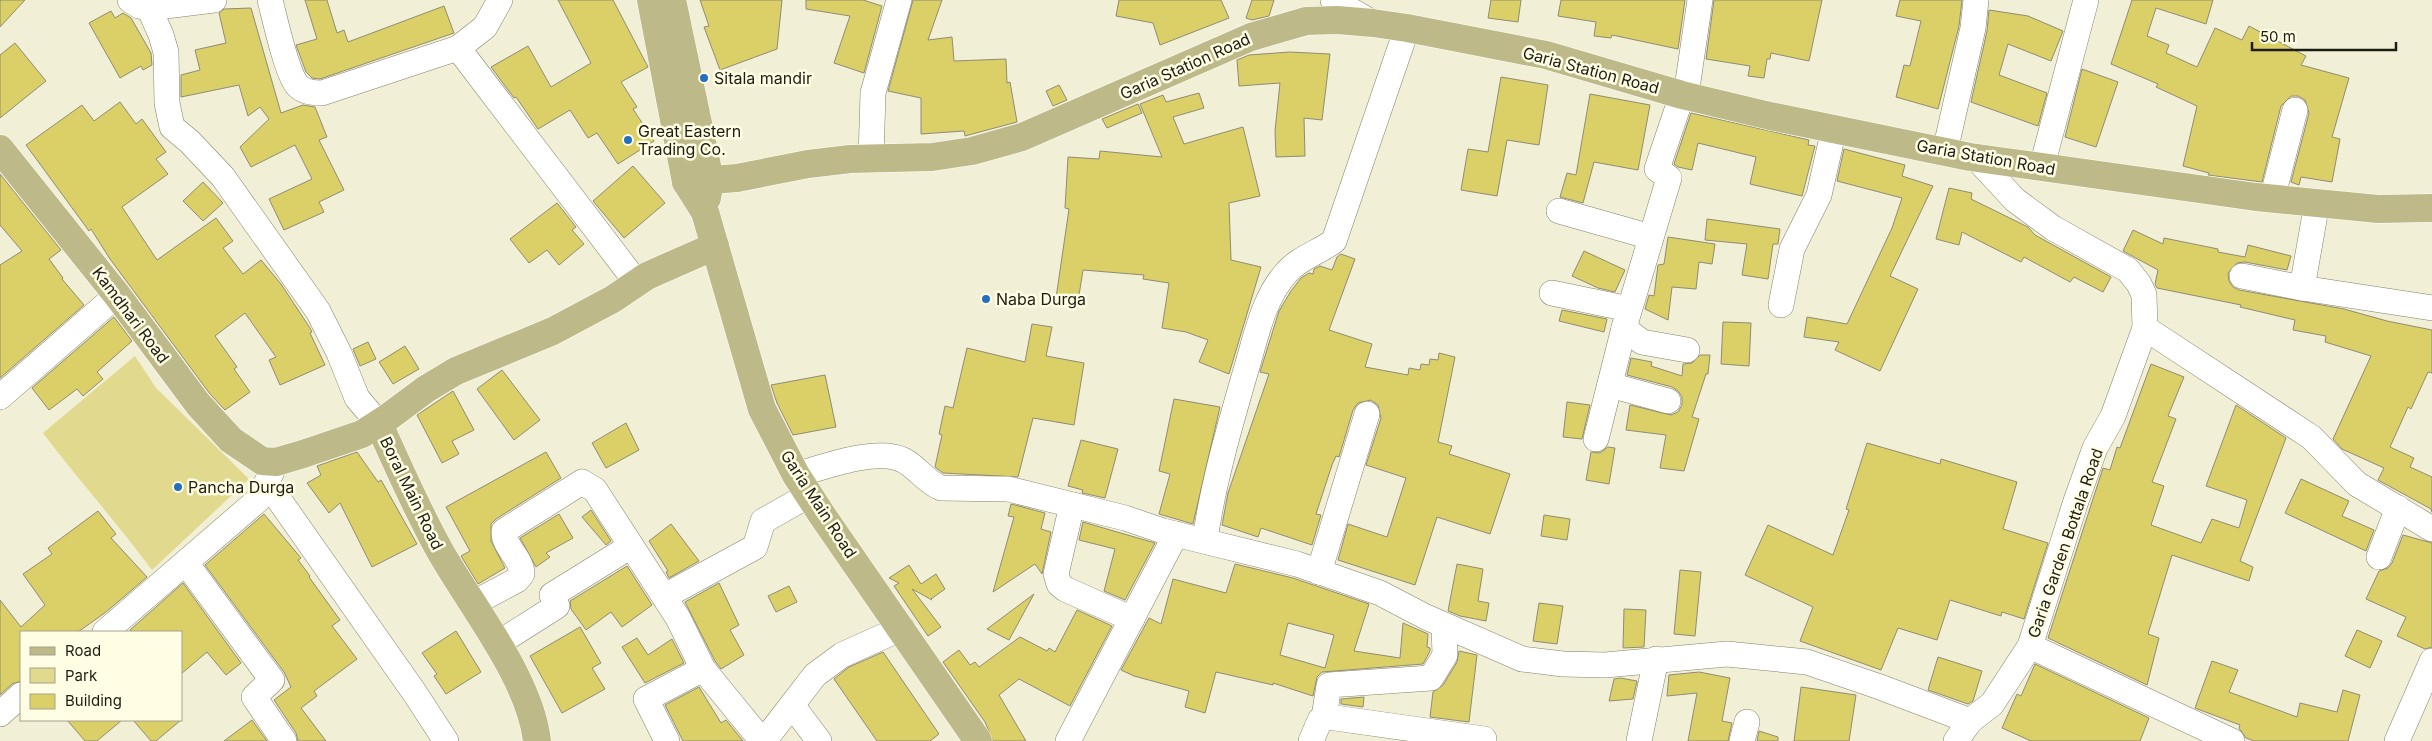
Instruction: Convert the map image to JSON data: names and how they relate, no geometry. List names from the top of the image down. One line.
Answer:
{"streets":{"main road":["Garia Station Road","Kamdhari Road","Boral Main Road","Garia Main Road"],"street":["Garia Garden Bottala Road"]},"crossings":[["Garia Station Road","Garia Main Road"],["Boral Main Road","Garia Main Road"]],"places":["Sitala mandir","Great Eastern Trading Co.","Naba Durga","Pancha Durga"],"legend":["Road","Park","Building"],"scale_bar":"50 m"}
